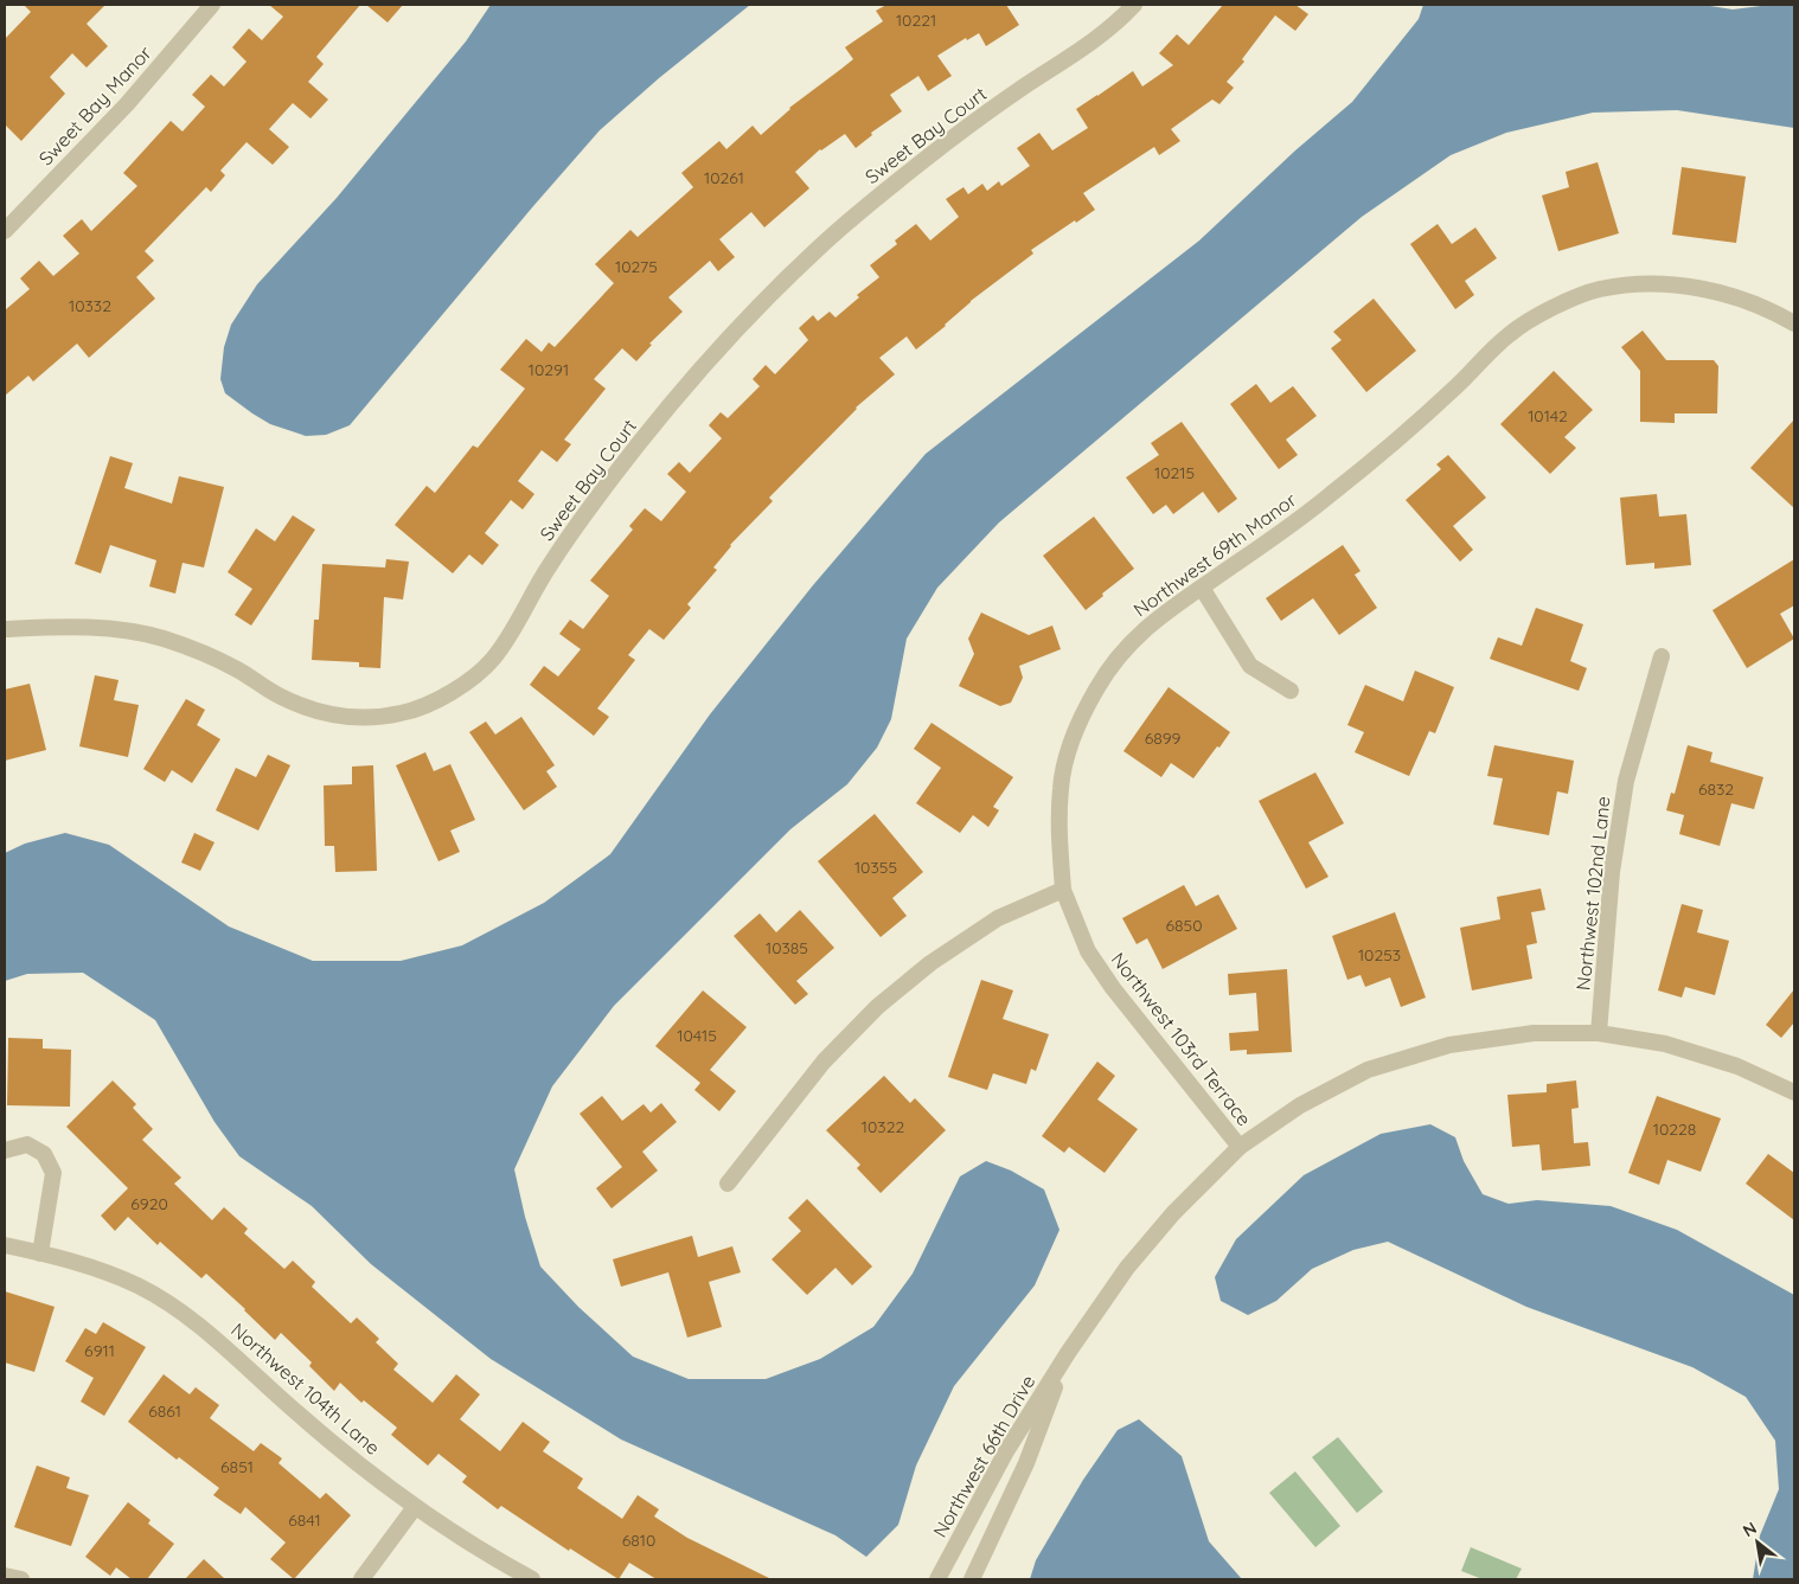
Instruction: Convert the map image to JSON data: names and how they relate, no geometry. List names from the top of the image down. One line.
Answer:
{"streets":{"street":["Sweet Bay Manor","Sweet Bay Court","Northwest 69th Manor","Northwest 102nd Lane","Northwest 103rd Terrace","Northwest 104th Lane","Northwest 66th Drive"]},"crossings":[["Northwest 69th Manor","Northwest 103rd Terrace"],["Northwest 102nd Lane","Northwest 66th Drive"],["Northwest 103rd Terrace","Northwest 66th Drive"]],"house_numbers":["10221","10261","10275","10332","10291","10142","10215","6899","6832","10355","6850","10385","10253","10415","10322","10228","6920","6911","6861","6851","6841","6810"],"north":"top left"}
